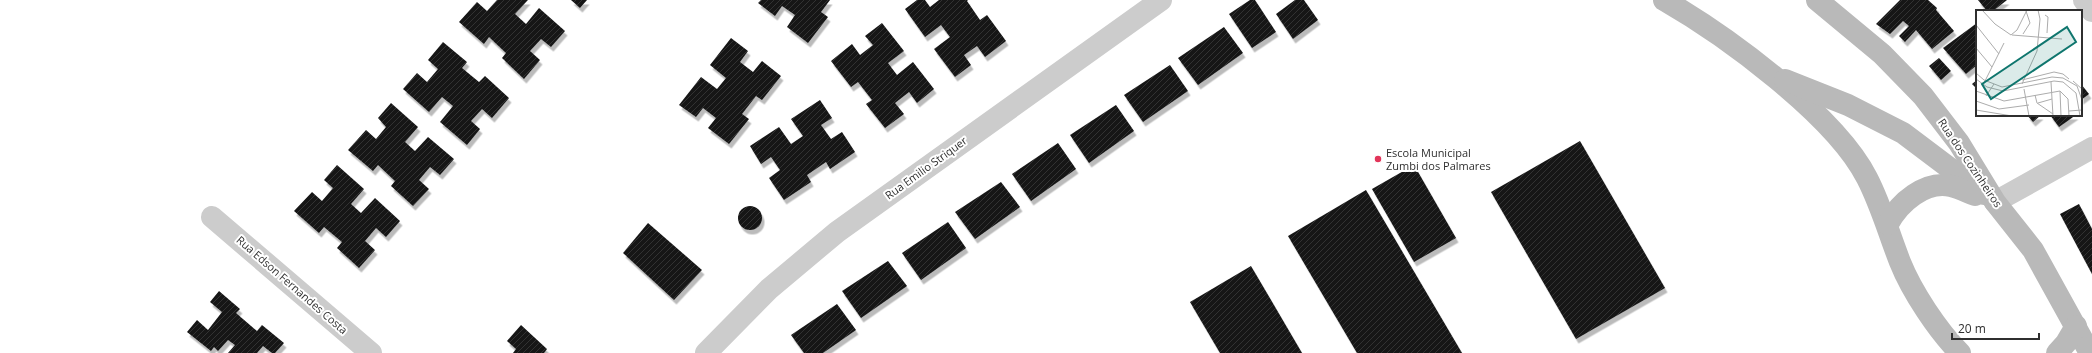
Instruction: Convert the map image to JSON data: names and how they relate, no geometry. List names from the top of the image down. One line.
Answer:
{"streets":{"street":["Rua dos Cozinheiros","Rua Emilio Striquer","Rua Edson Fernandes Costa"]},"places":["Escola Municipal Zumbi dos Palmares"],"scale_bar":"20 m"}
